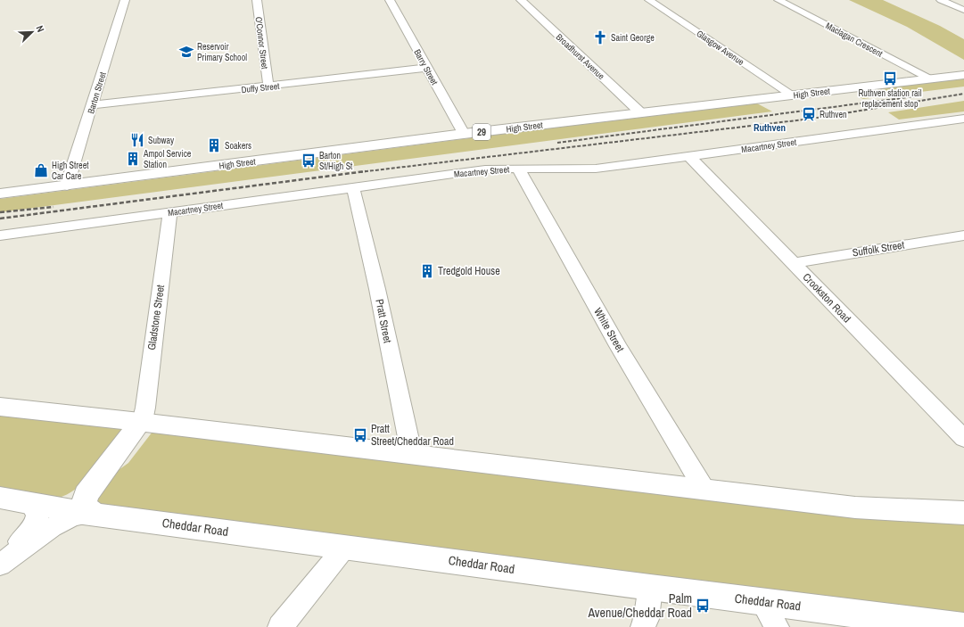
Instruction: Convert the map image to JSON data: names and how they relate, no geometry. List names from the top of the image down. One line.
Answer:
{"streets":{"main road":["Broadhurst Avenue","High Street","29","Cheddar Road"],"street":["Maclagan Crescent","O'Connor Street","Glasgow Avenue","Barry Street","Duffy Street","Barton Street","Macartney Street","Suffolk Street","Crookston Road","Gladstone Street","Pratt Street","White Street"]},"crossings":[["Maclagan Crescent","High Street"],["O'Connor Street","Duffy Street"],["Glasgow Avenue","High Street"],["Broadhurst Avenue","High Street"],["Barry Street","Duffy Street"],["Barry Street","High Street"],["Duffy Street","Barton Street"],["Barton Street","High Street"],["Macartney Street","Crookston Road"],["Macartney Street","Gladstone Street"],["Macartney Street","Pratt Street"],["Macartney Street","White Street"],["Suffolk Street","Crookston Road"]],"districts":["Ruthven"],"places":{"church":["Saint George"],"school or university":["Reservoir Primary School"],"bus stop":["Ruthven station rail replacement stop","Barton St/High St","Pratt Street/Cheddar Road","Palm Avenue/Cheddar Road"],"station":["Ruthven"],"restaurant":["Subway"],"building":["Soakers","Ampol Service Station","Tredgold House"],"shop":["High Street Car Care"]},"north":"top right"}
